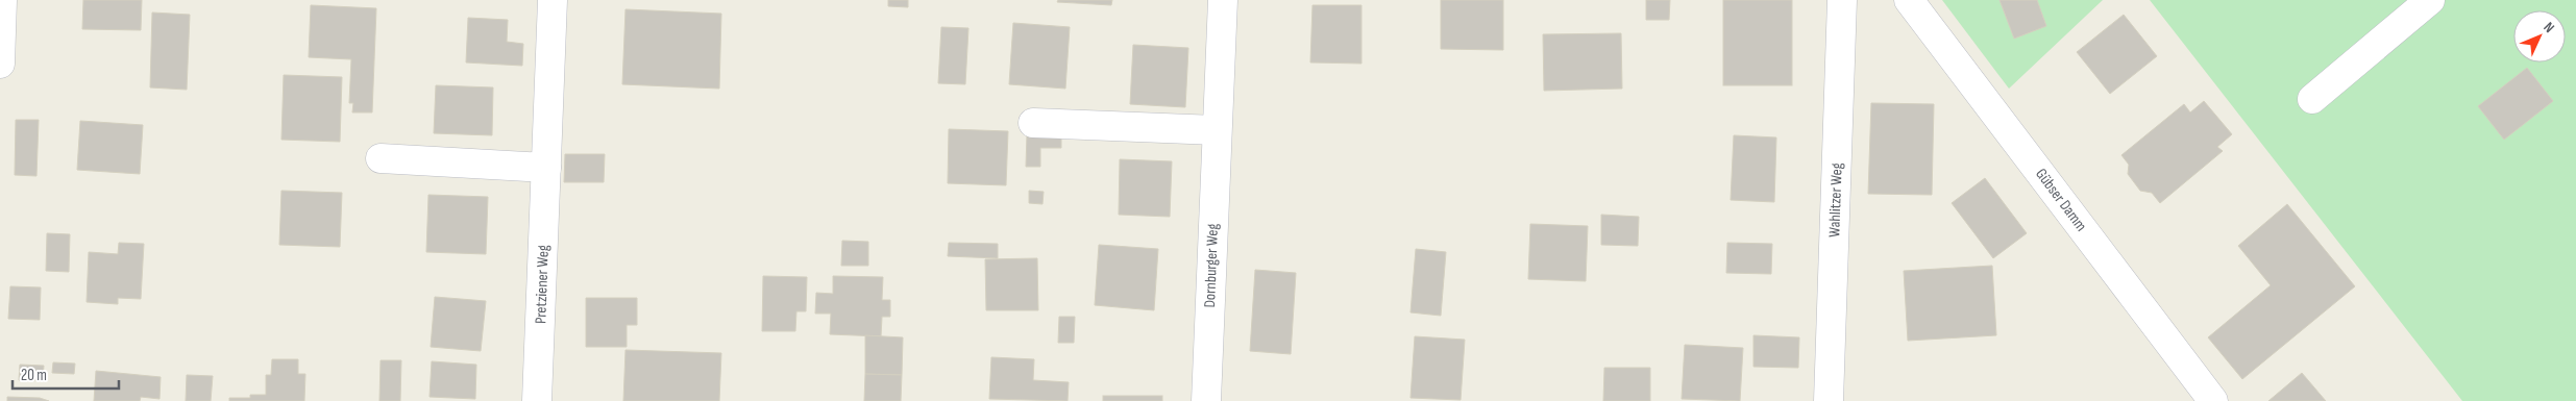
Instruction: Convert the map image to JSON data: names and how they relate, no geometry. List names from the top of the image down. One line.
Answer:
{"streets":{"street":["Wahlitzer Weg","Gübser Damm","Dornburger Weg","Pretziener Weg"]},"scale_bar":"20 m","north":"top right"}
